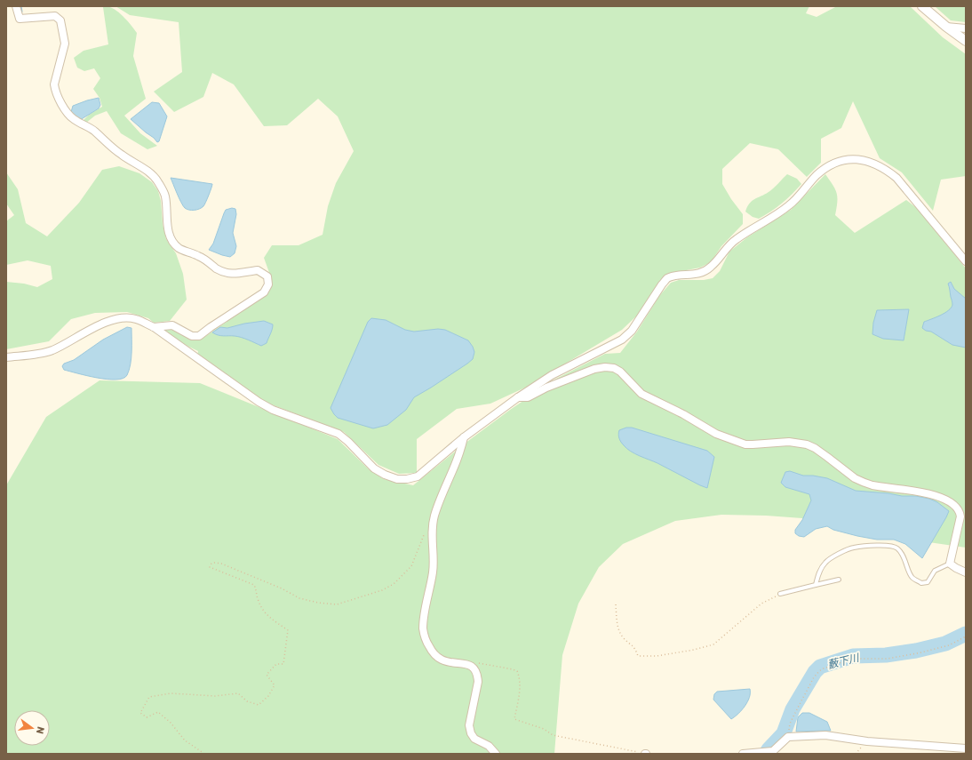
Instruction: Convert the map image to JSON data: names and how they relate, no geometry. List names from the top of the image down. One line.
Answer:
{"water":["藪下川"],"north":"right"}
